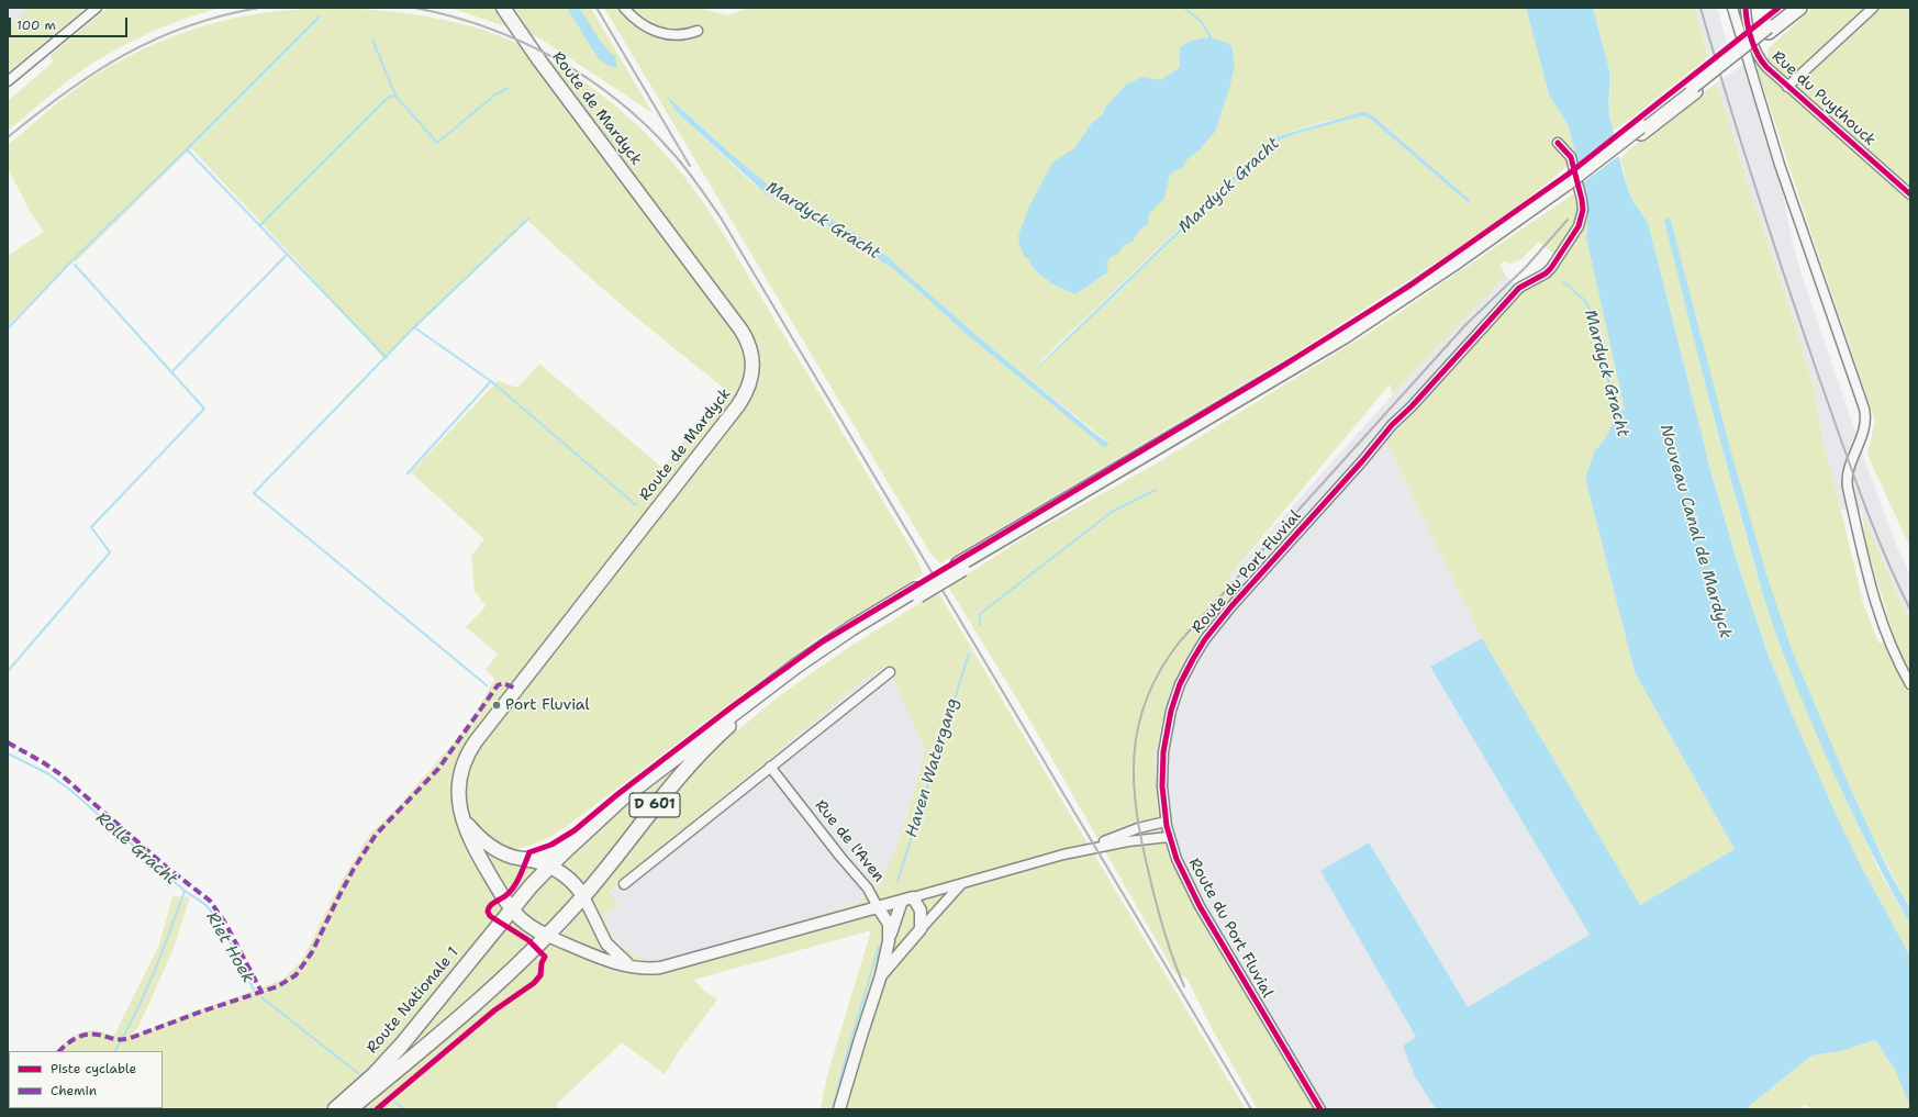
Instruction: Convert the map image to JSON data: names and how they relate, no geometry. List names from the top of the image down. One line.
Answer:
{"streets":{"main road":["Route de Mardyck","D 601","Route Nationale 1"],"street":["Rue du Puythouck","Route du Port Fluvial","Rue de l'Aven"]},"crossings":[["Route de Mardyck","D 601"],["Route de Mardyck","Route Nationale 1"],["D 601","Route Nationale 1"]],"water":["Mardyck Gracht","Nouveau Canal de Mardyck","Haven Watergang","Rolle Gracht","Riet Hoek"],"places":["Port Fluvial"],"legend":["Piste cyclable","Chemin"],"scale_bar":"100 m"}
